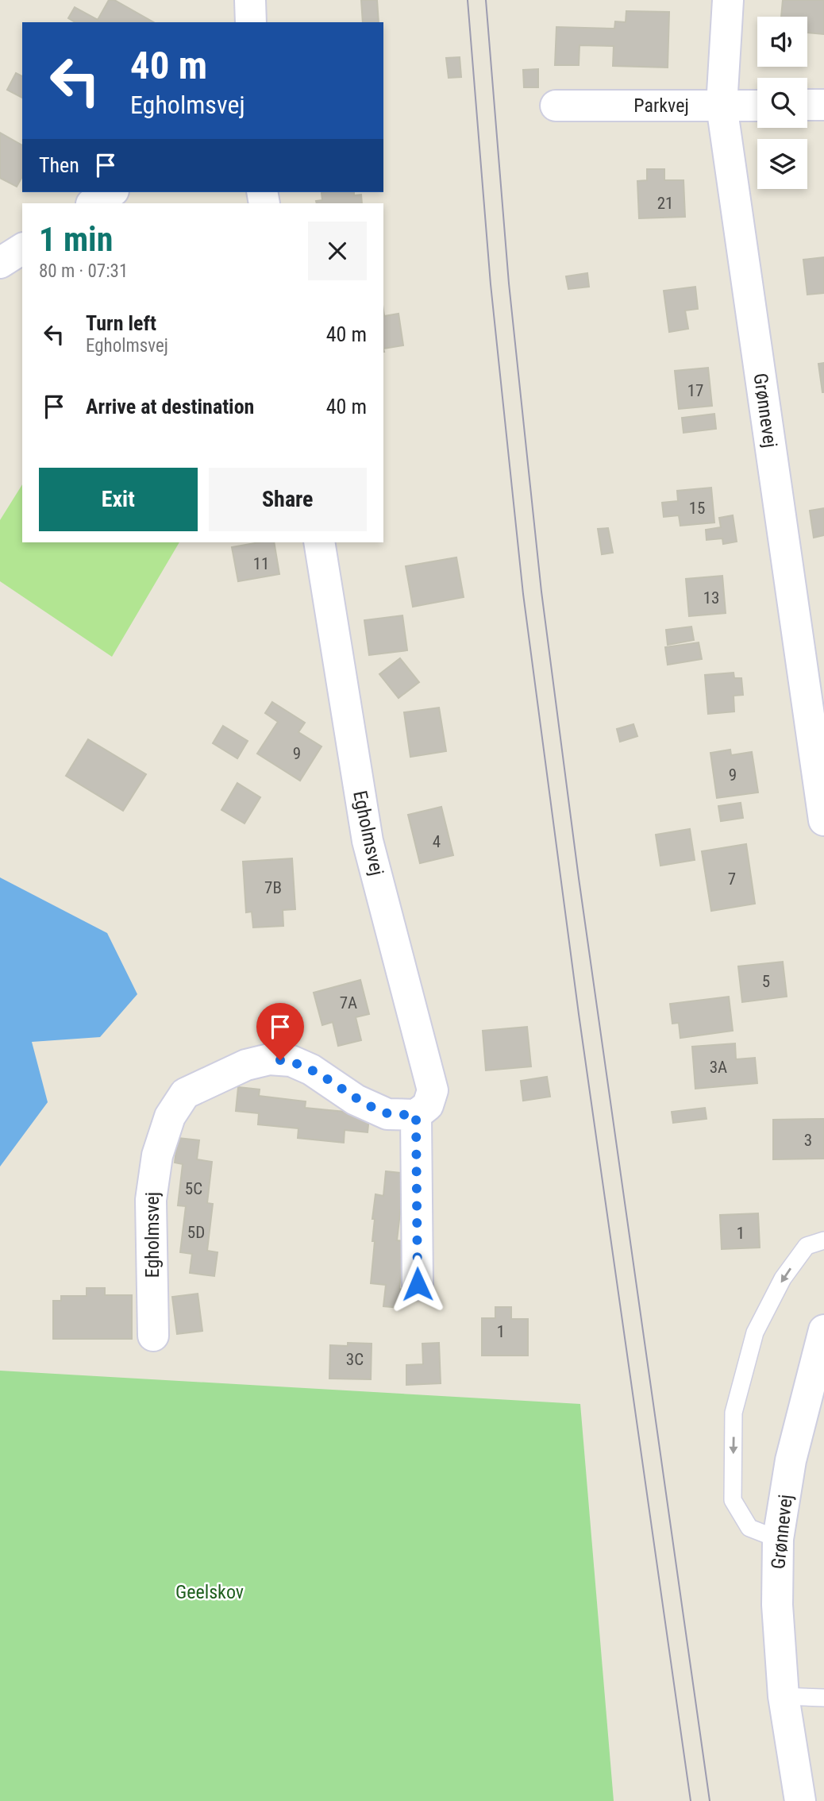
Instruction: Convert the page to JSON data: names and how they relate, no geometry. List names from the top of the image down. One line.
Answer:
{"streets":{"street":["Parkvej","Grønnevej","Egholmsvej"]},"crossings":[["Parkvej","Grønnevej"]],"parks":["Geelskov"],"house_numbers":["21","17","15","11","13","9","9","4","7","7B","5","7A","3A","3","5C","5D","1","1","3C"],"page":{"turn":["40 m","Egholmsvej"],"then":"Then","heading":["1 min","80 m · 07:31"],"list":[{"name":"Turn left","note":"Egholmsvej","value":"40 m"},{"name":"Arrive at destination","value":"40 m"}],"buttons":["Exit","Share"]}}
